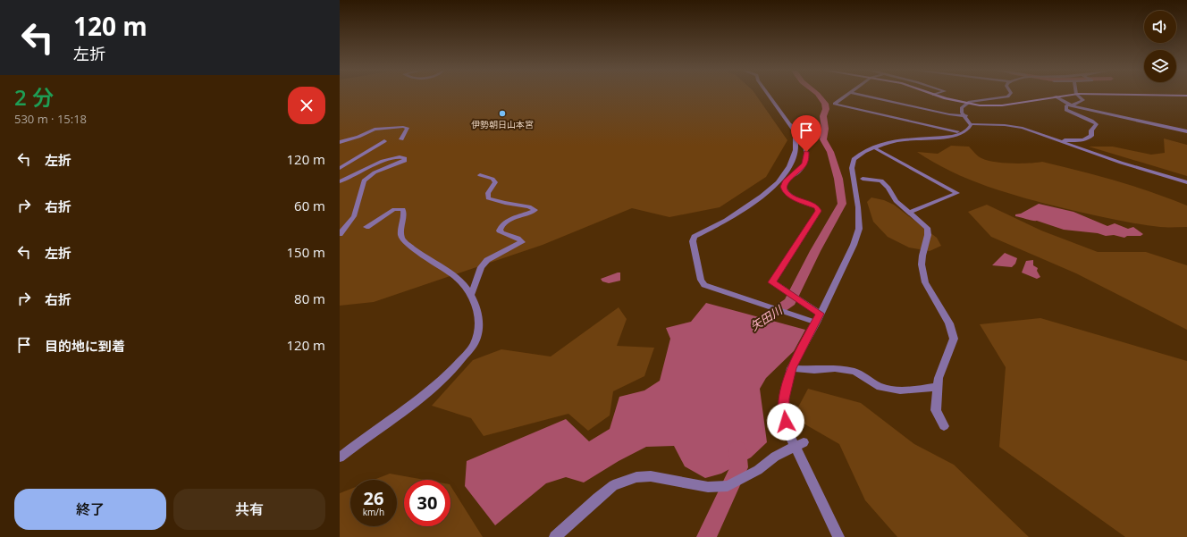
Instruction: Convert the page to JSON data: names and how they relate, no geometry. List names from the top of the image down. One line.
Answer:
{"water":["矢田川"],"places":["伊勢朝日山本宮"],"page":{"turn":["120 m","左折"],"heading":["2 分","530 m · 15:18"],"list":[{"name":"左折","value":"120 m"},{"name":"右折","value":"60 m"},{"name":"左折","value":"150 m"},{"name":"右折","value":"80 m"},{"name":"目的地に到着","value":"120 m"}],"speed":"26 km/h","limit":"30","buttons":["終了","共有"]}}
